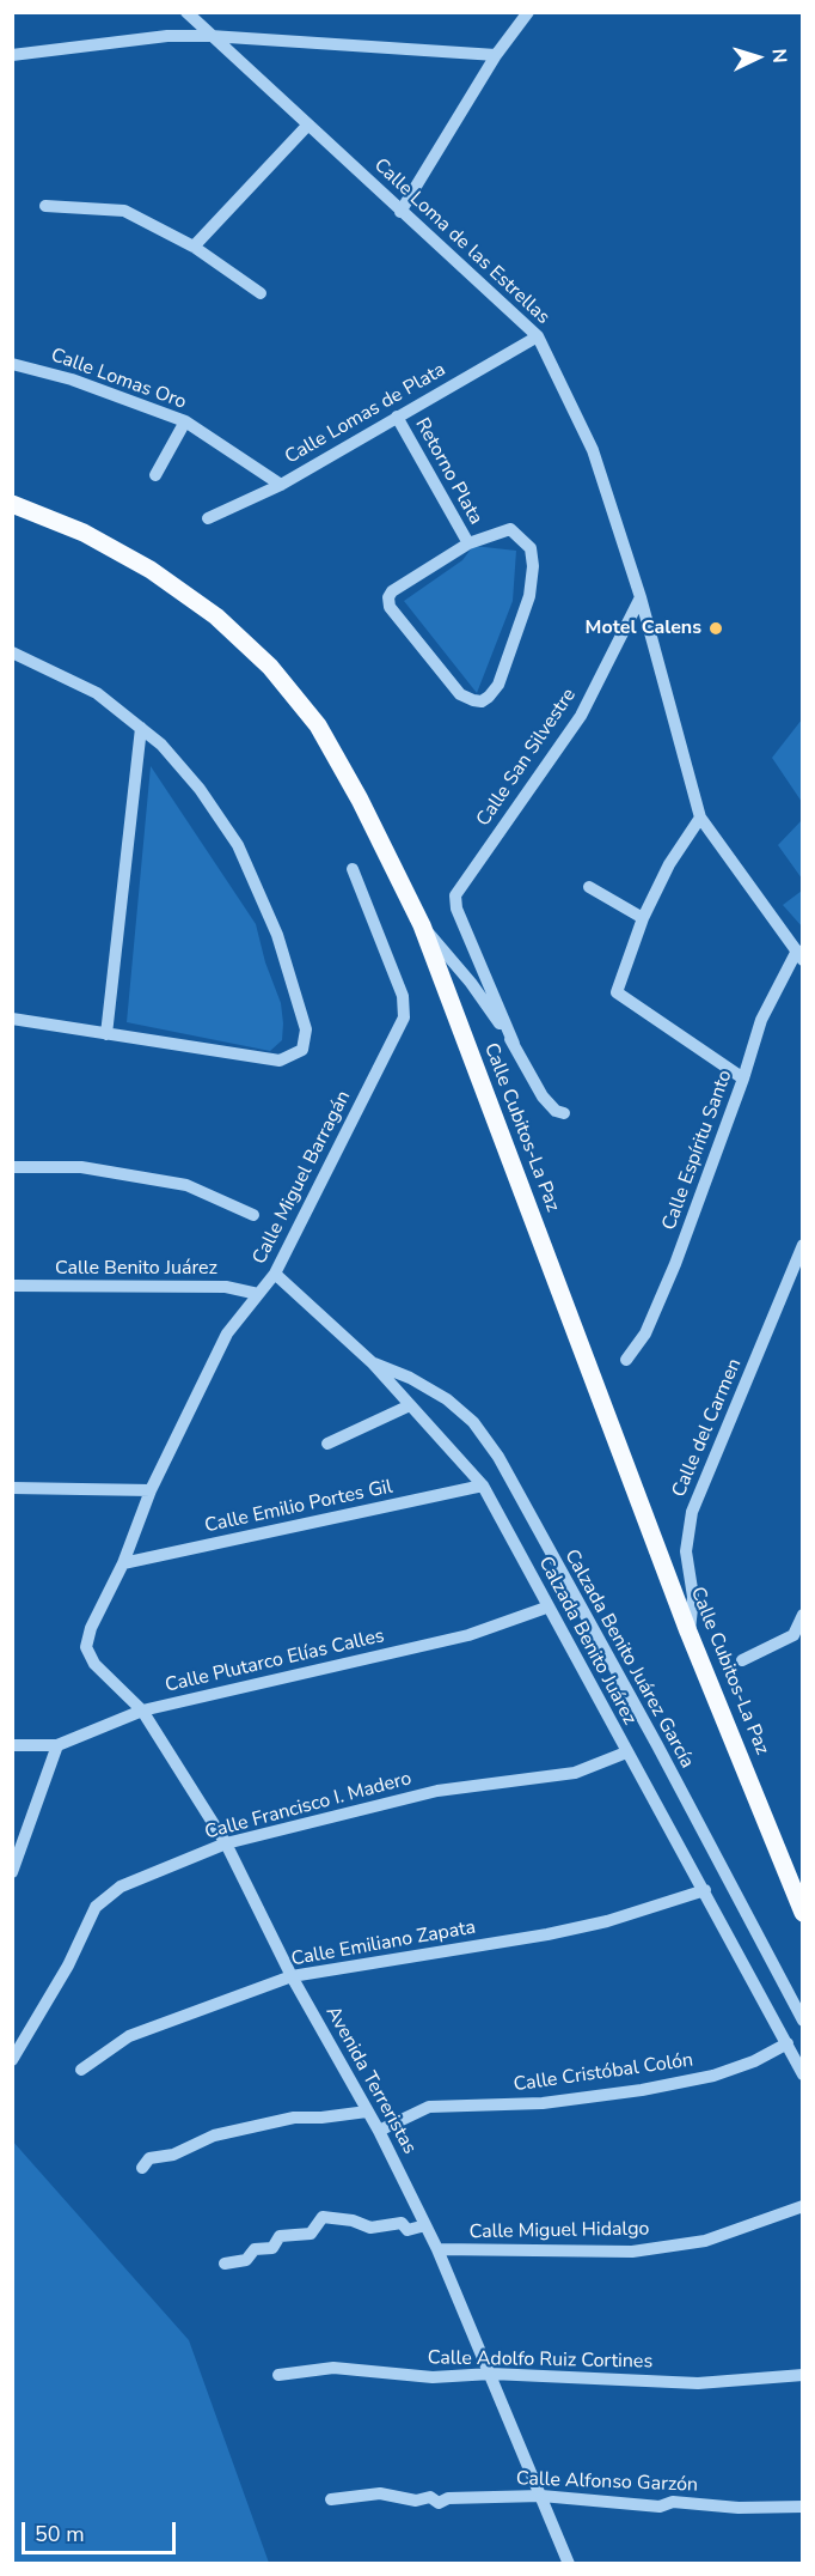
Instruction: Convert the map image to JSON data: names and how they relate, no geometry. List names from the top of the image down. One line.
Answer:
{"streets":{"main road":["Calle Cubitos-La Paz"],"street":["Calle Loma de las Estrellas","Calle Lomas Oro","Calle Lomas de Plata","Retorno Plata","Calle San Silvestre","Calle Espíritu Santo","Calle Miguel Barragán","Calle Benito Juárez","Calle del Carmen","Calle Emilio Portes Gil","Calzada Benito Juárez","Calzada Benito Juárez García","Calle Plutarco Elías Calles","Calle Francisco I. Madero","Calle Emiliano Zapata","Calle Cristóbal Colón","Avenida Terreristas","Calle Miguel Hidalgo","Calle Adolfo Ruiz Cortines","Calle Alfonso Garzón"]},"crossings":[["Calle Loma de las Estrellas","Calle Lomas de Plata"],["Calle Loma de las Estrellas","Calle San Silvestre"],["Calle Lomas Oro","Calle Lomas de Plata"],["Calle Lomas de Plata","Retorno Plata"],["Calle Cubitos-La Paz","Calle del Carmen"],["Calle Miguel Barragán","Calle Benito Juárez"],["Calle Miguel Barragán","Calle Emilio Portes Gil"],["Calle Miguel Barragán","Calzada Benito Juárez"],["Calle Miguel Barragán","Avenida Terreristas"],["Calle Emilio Portes Gil","Calzada Benito Juárez"],["Calzada Benito Juárez","Calzada Benito Juárez García"],["Calzada Benito Juárez","Calle Plutarco Elías Calles"],["Calzada Benito Juárez","Calle Francisco I. Madero"],["Calzada Benito Juárez","Calle Emiliano Zapata"],["Calzada Benito Juárez","Calle Cristóbal Colón"],["Calle Plutarco Elías Calles","Avenida Terreristas"],["Calle Francisco I. Madero","Avenida Terreristas"],["Calle Emiliano Zapata","Avenida Terreristas"],["Calle Cristóbal Colón","Avenida Terreristas"],["Avenida Terreristas","Calle Miguel Hidalgo"],["Avenida Terreristas","Calle Adolfo Ruiz Cortines"],["Avenida Terreristas","Calle Alfonso Garzón"]],"places":["Motel Calens"],"scale_bar":"50 m","north":"right"}
